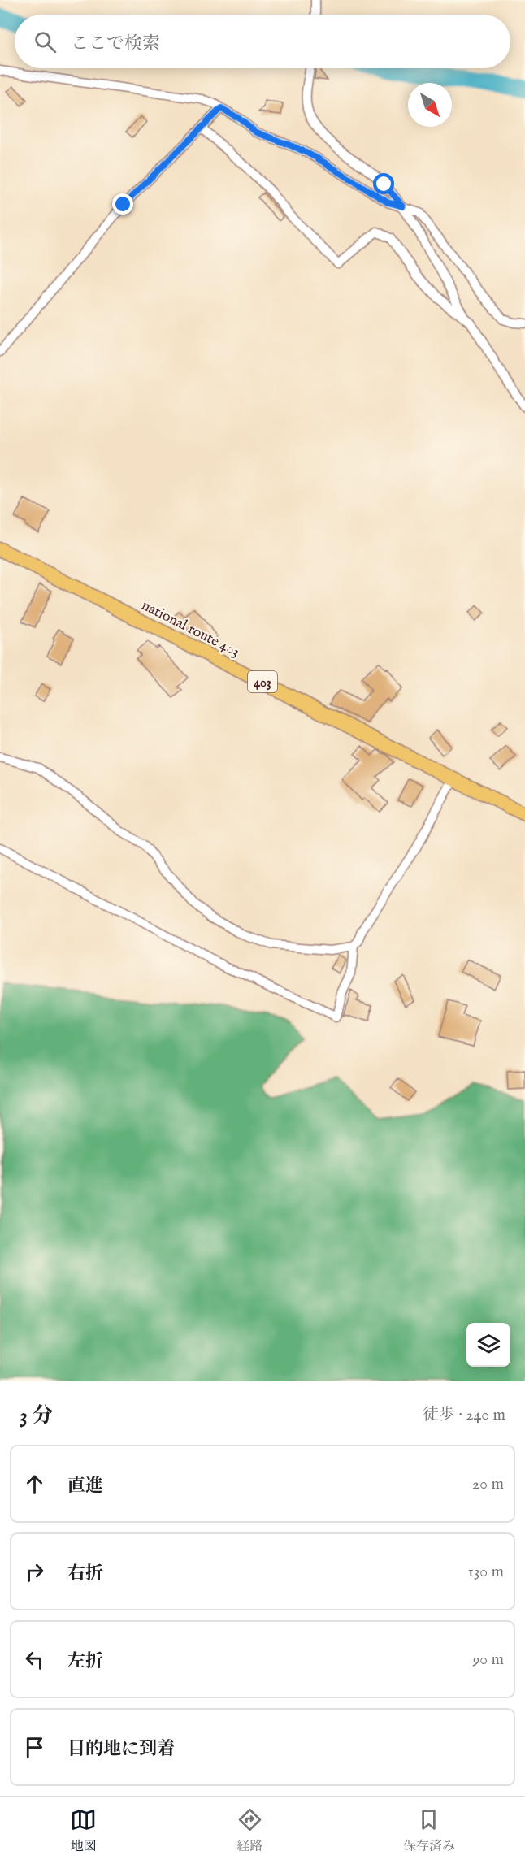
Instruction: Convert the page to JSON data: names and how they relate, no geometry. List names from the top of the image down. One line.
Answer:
{"streets":{"highway":["national route 403","403"]},"north":"bottom right","page":{"search":"ここで検索","heading":["3 分","徒歩 · 240 m"],"list":[["直進","20 m"],["右折","130 m"],["左折","90 m"],"目的地に到着"],"nav":["地図","経路","保存済み"]}}
